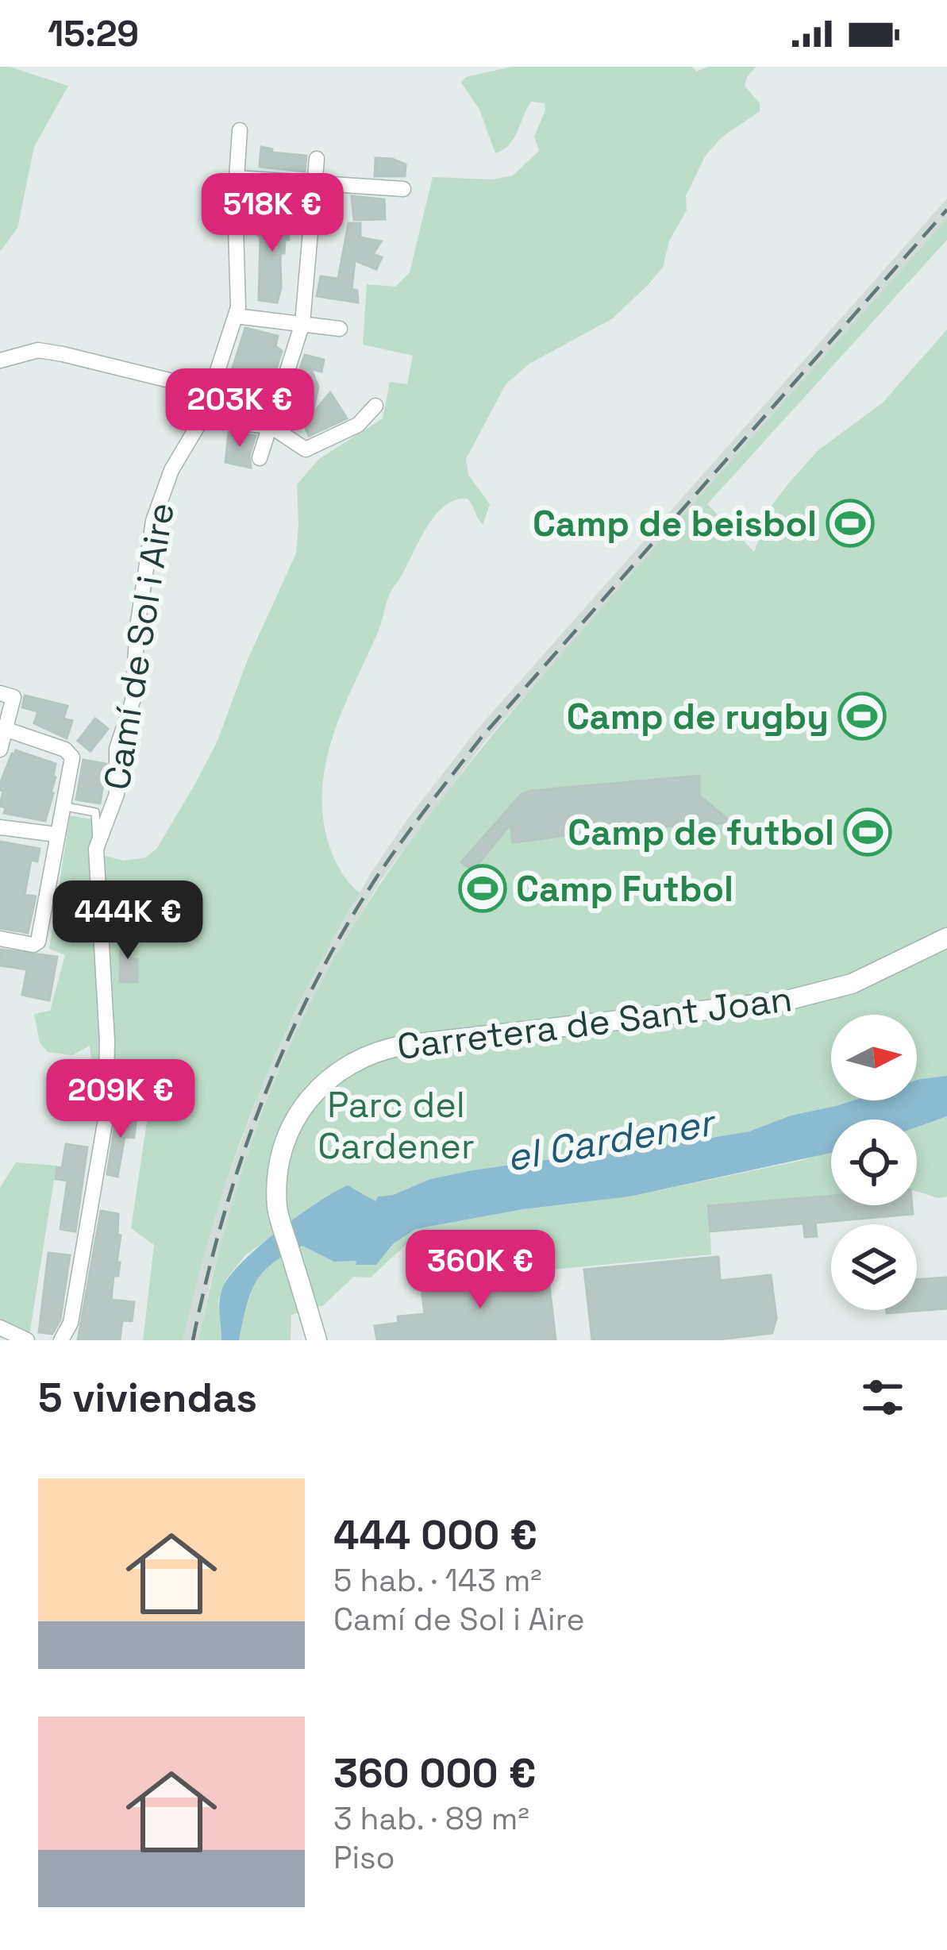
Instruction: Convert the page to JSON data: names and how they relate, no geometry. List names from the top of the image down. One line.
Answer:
{"streets":{"street":["Camí de Sol i Aire","Carretera de Sant Joan"]},"water":["el Cardener"],"parks":["Parc del Cardener"],"places":{"sports":["Camp de beisbol","Camp de rugby","Camp de futbol","Camp Futbol"]},"north":"right","page":{"status":"15:29","price":["518K €","203K €","444K €","209K €","360K €"],"heading":"5 viviendas","list":[{"name":"444 000 €","note":"5 hab. · 143 m² · Camí de Sol i Aire"},{"name":"360 000 €","note":"3 hab. · 89 m² · Piso"}]}}
